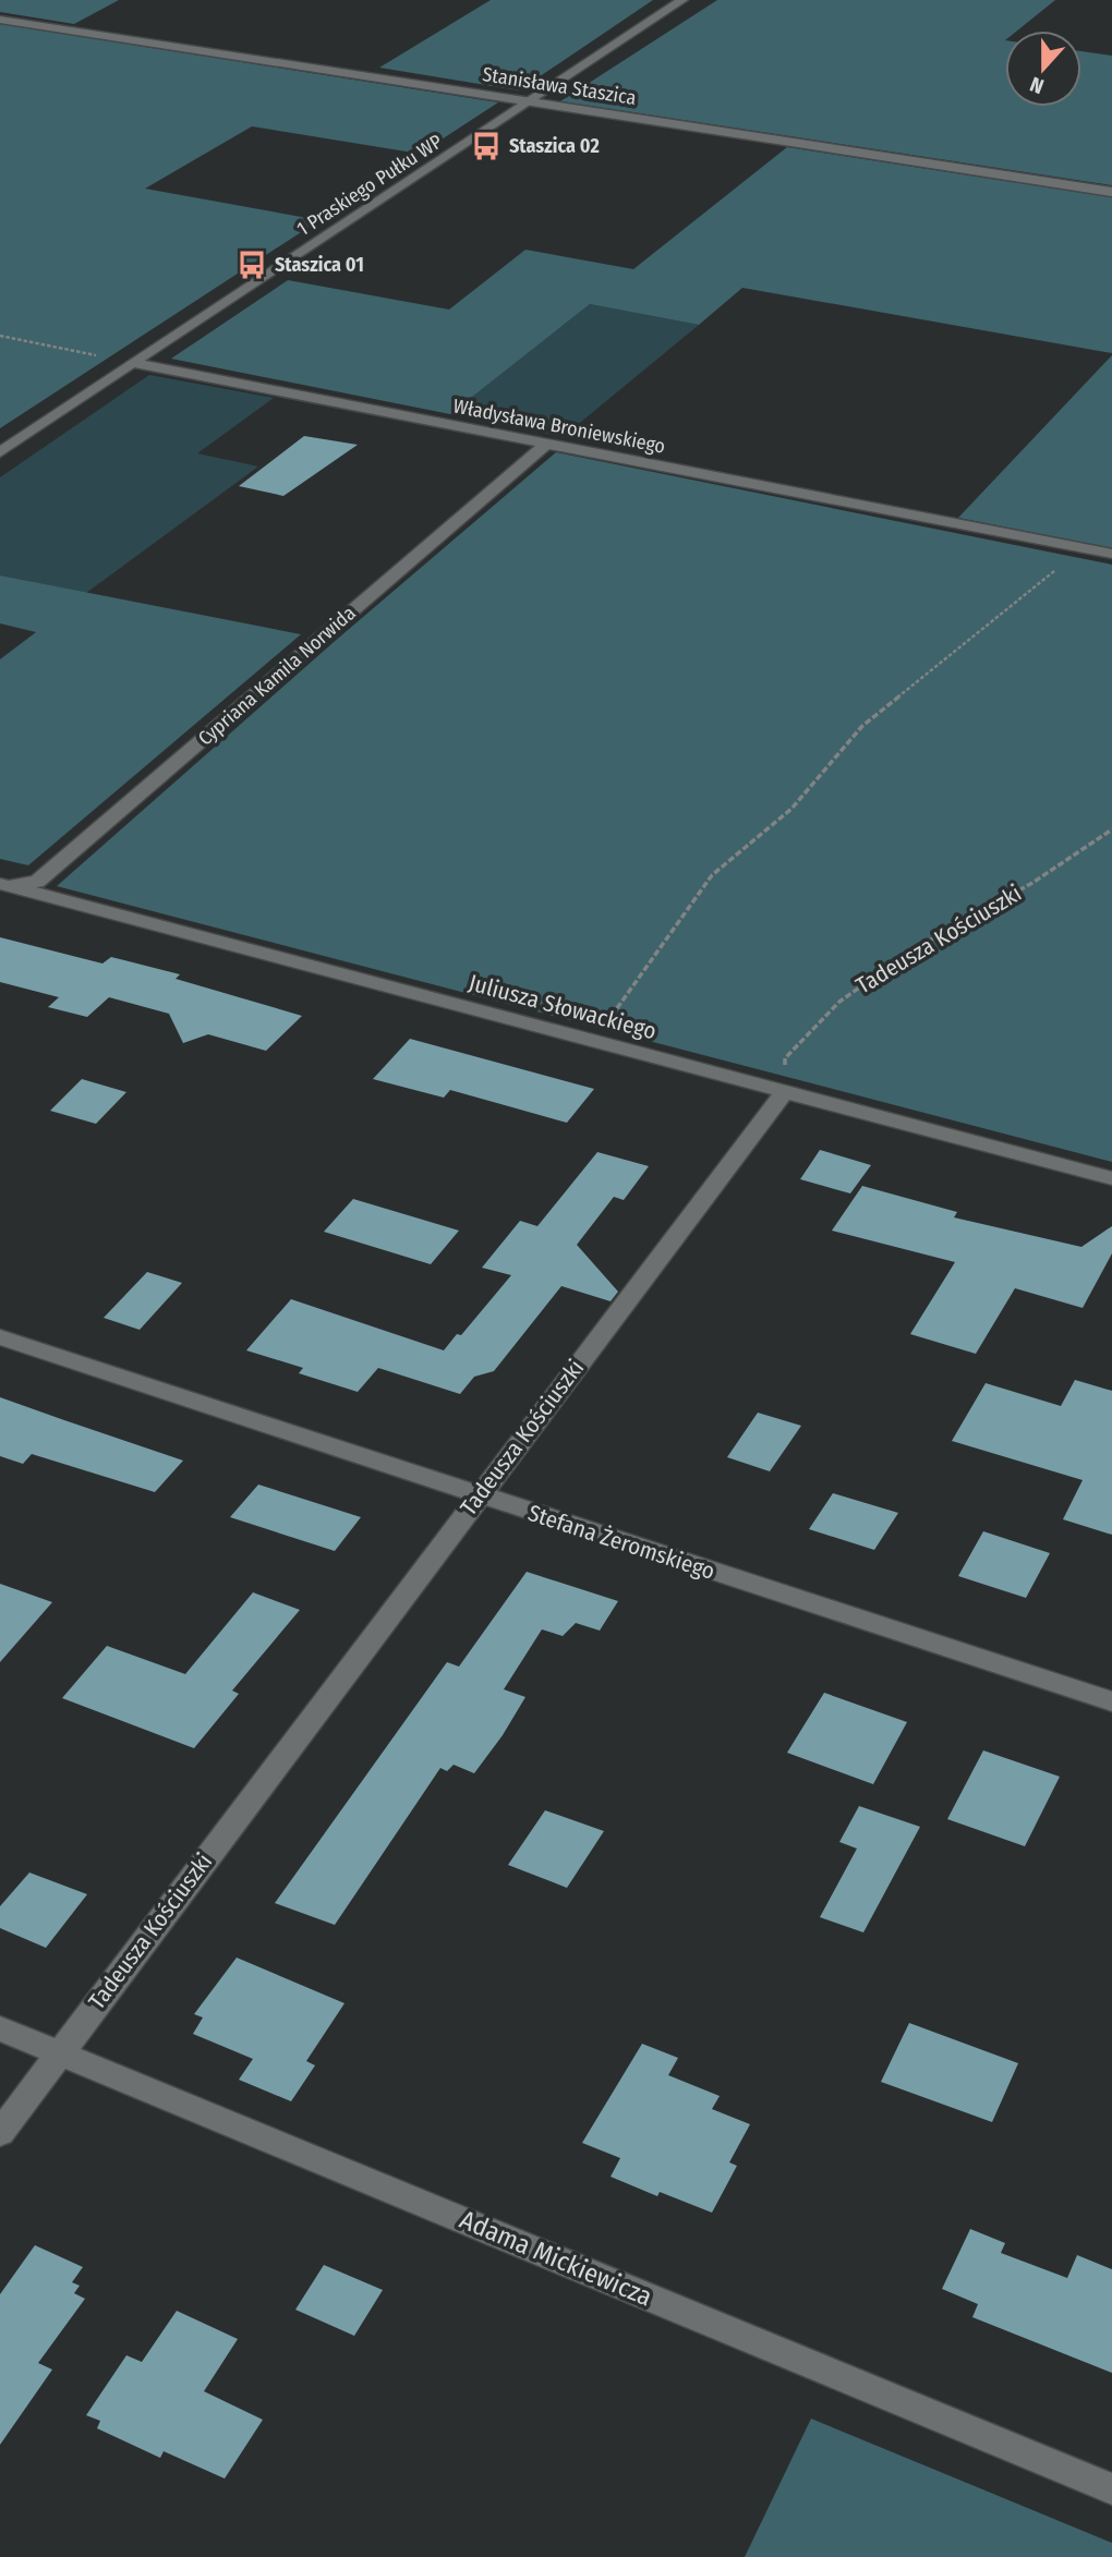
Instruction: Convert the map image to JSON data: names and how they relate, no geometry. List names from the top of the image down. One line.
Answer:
{"streets":{"street":["Stanisława Staszica","1 Praskiego Pułku WP","Władysława Broniewskiego","Cypriana Kamila Norwida","Tadeusza Kościuszki","Juliusza Słowackiego","Stefana Żeromskiego","Adama Mickiewicza"]},"crossings":[["Stanisława Staszica","1 Praskiego Pułku WP"],["1 Praskiego Pułku WP","Władysława Broniewskiego"],["Władysława Broniewskiego","Cypriana Kamila Norwida"],["Cypriana Kamila Norwida","Juliusza Słowackiego"],["Tadeusza Kościuszki","Juliusza Słowackiego"],["Tadeusza Kościuszki","Stefana Żeromskiego"],["Tadeusza Kościuszki","Adama Mickiewicza"]],"places":{"bus stop":["Staszica 02","Staszica 01"]},"north":"bottom"}
